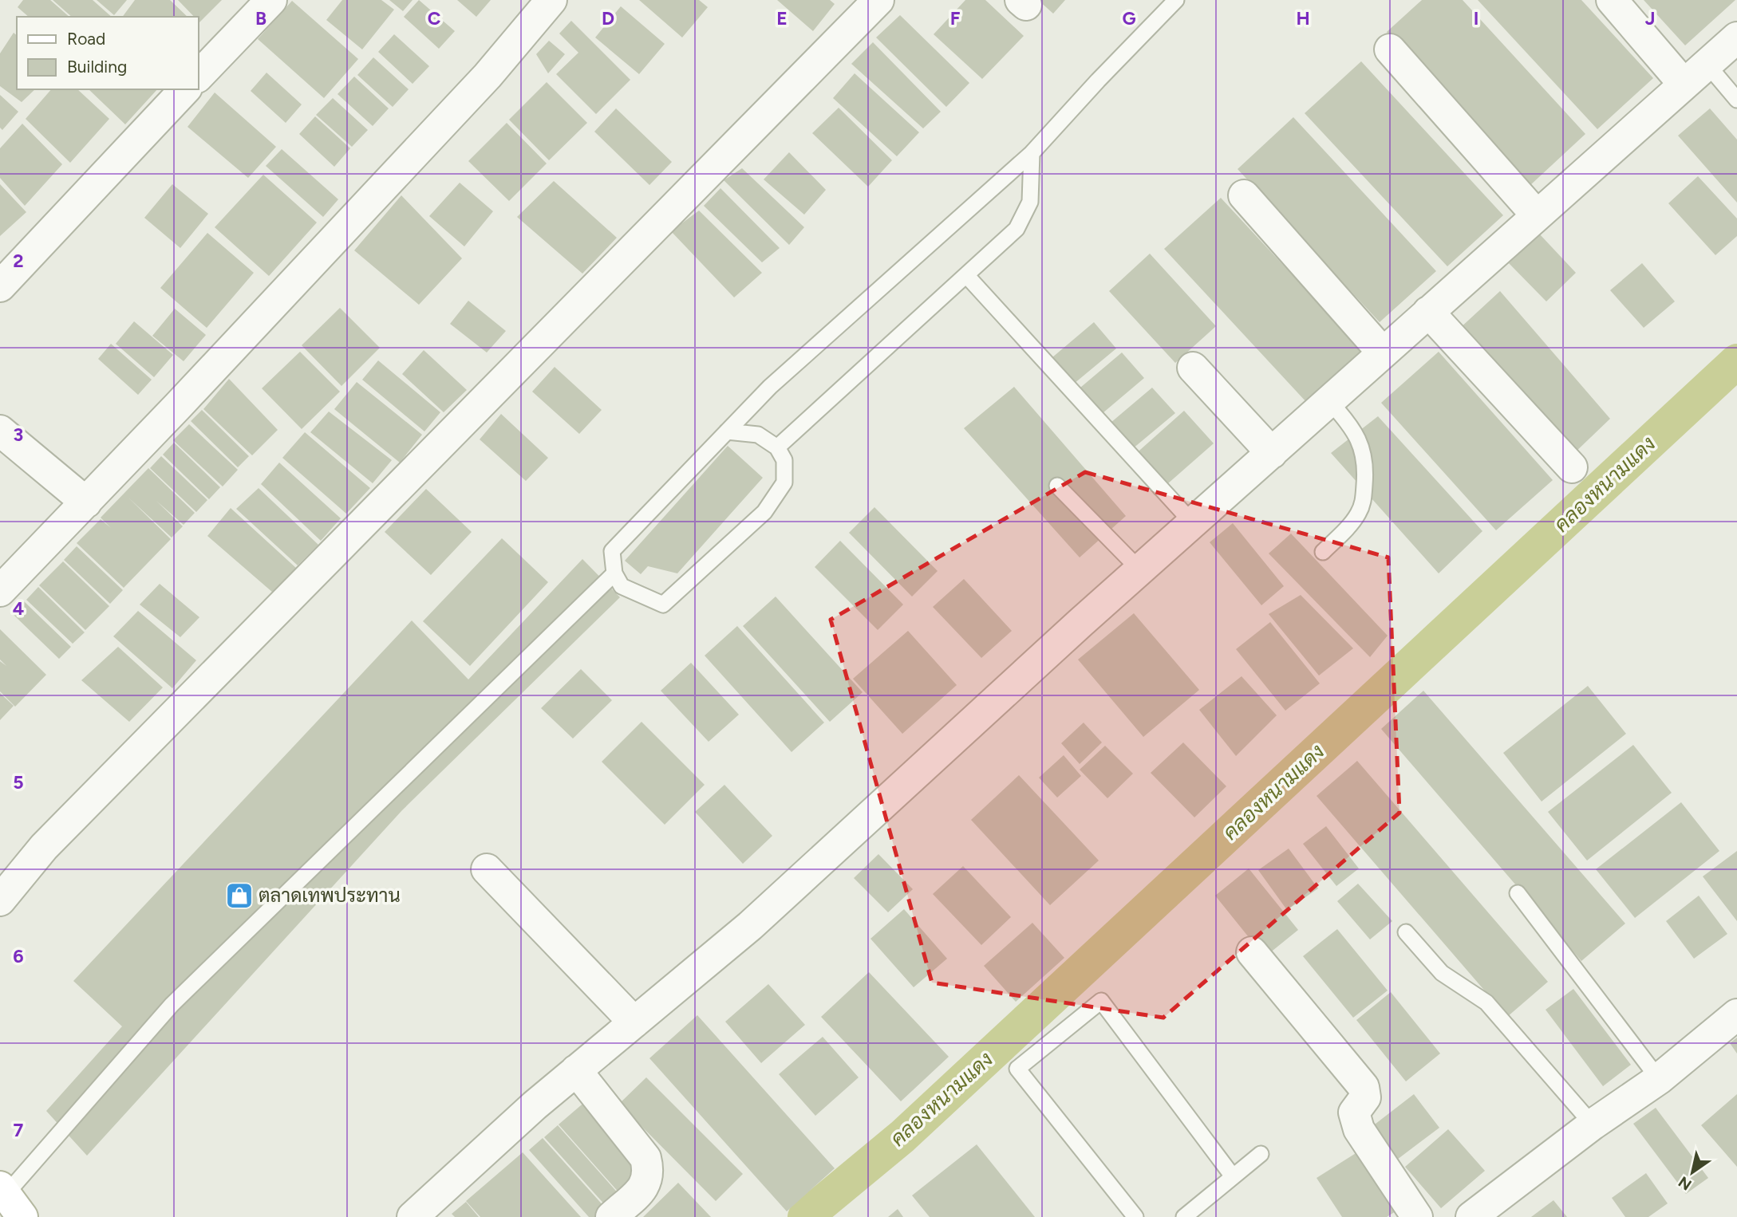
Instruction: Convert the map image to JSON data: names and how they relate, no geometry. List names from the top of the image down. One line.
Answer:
{"water":["คลองหนามแดง"],"places":{"shop":["ตลาดเทพประทาน"]},"legend":["Road","Building"],"north":"bottom left","grid":{"columns":["B","C","D","E","F","G","H","I","J"],"rows":["2","3","4","5","6","7"]}}
